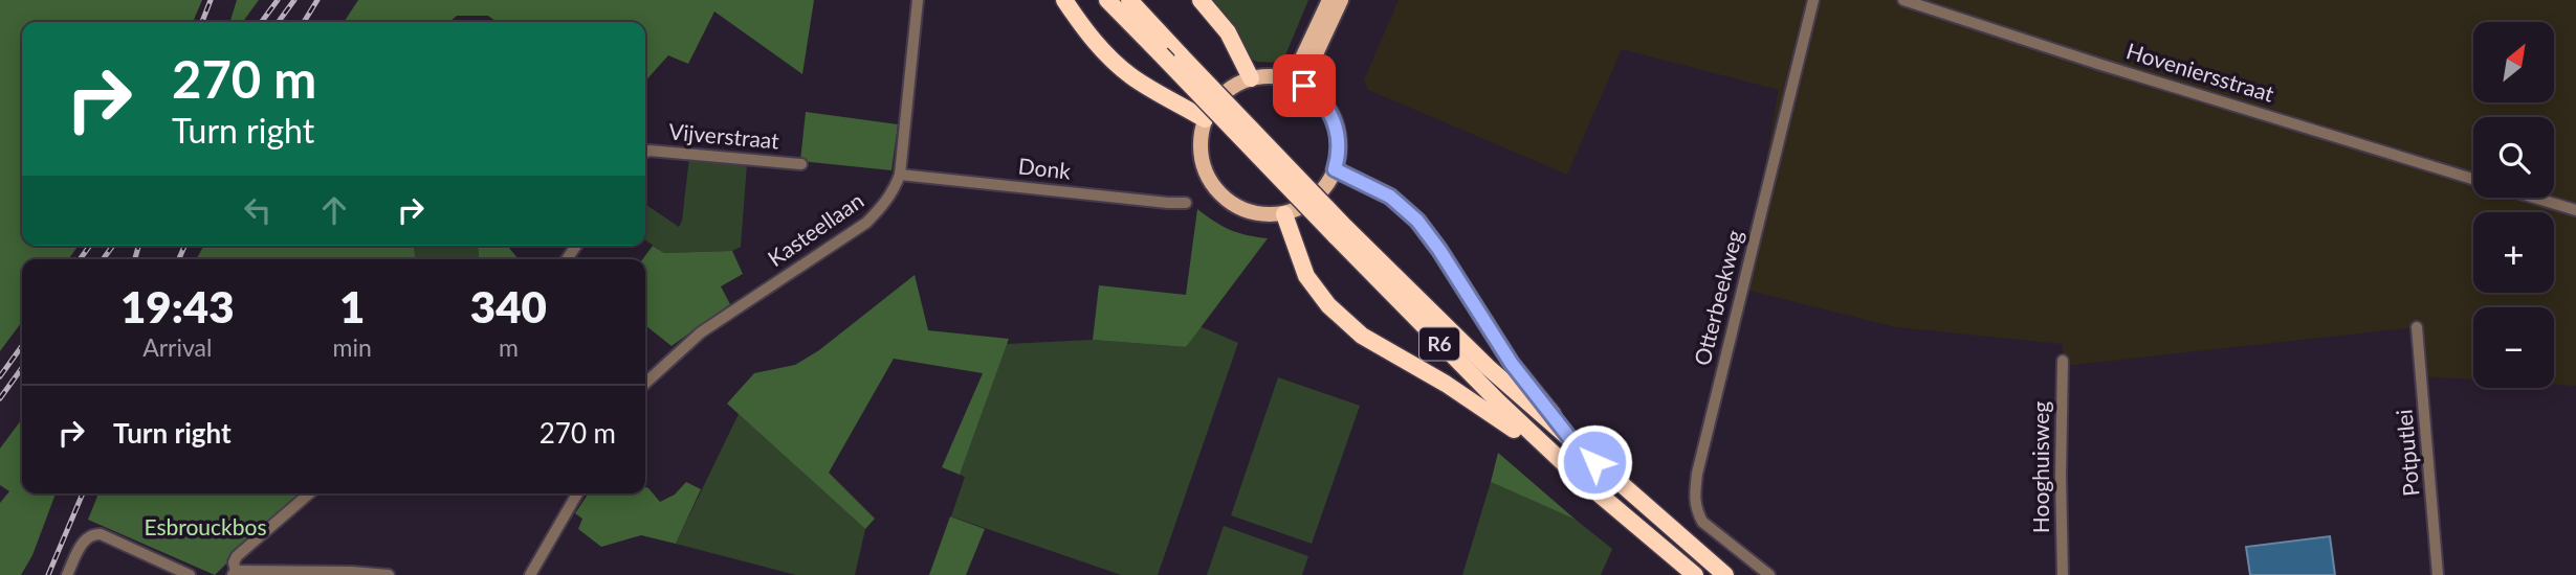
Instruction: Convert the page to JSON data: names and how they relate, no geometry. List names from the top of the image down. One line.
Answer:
{"streets":{"highway":["R6"],"street":["Hoveniersstraat","Vijverstraat","Donk","Kasteellaan","Otterbeekweg","Potputlei","Hooghuisweg"]},"crossings":[["Donk","Kasteellaan"]],"parks":["Esbrouckbos"],"north":"top right","page":{"map_buttons":["+","−"],"turn":["270 m","Turn right"],"eta":["19:43","Arrival","1","min","340","m"],"list":[{"name":"Turn right","value":"270 m"}]}}
